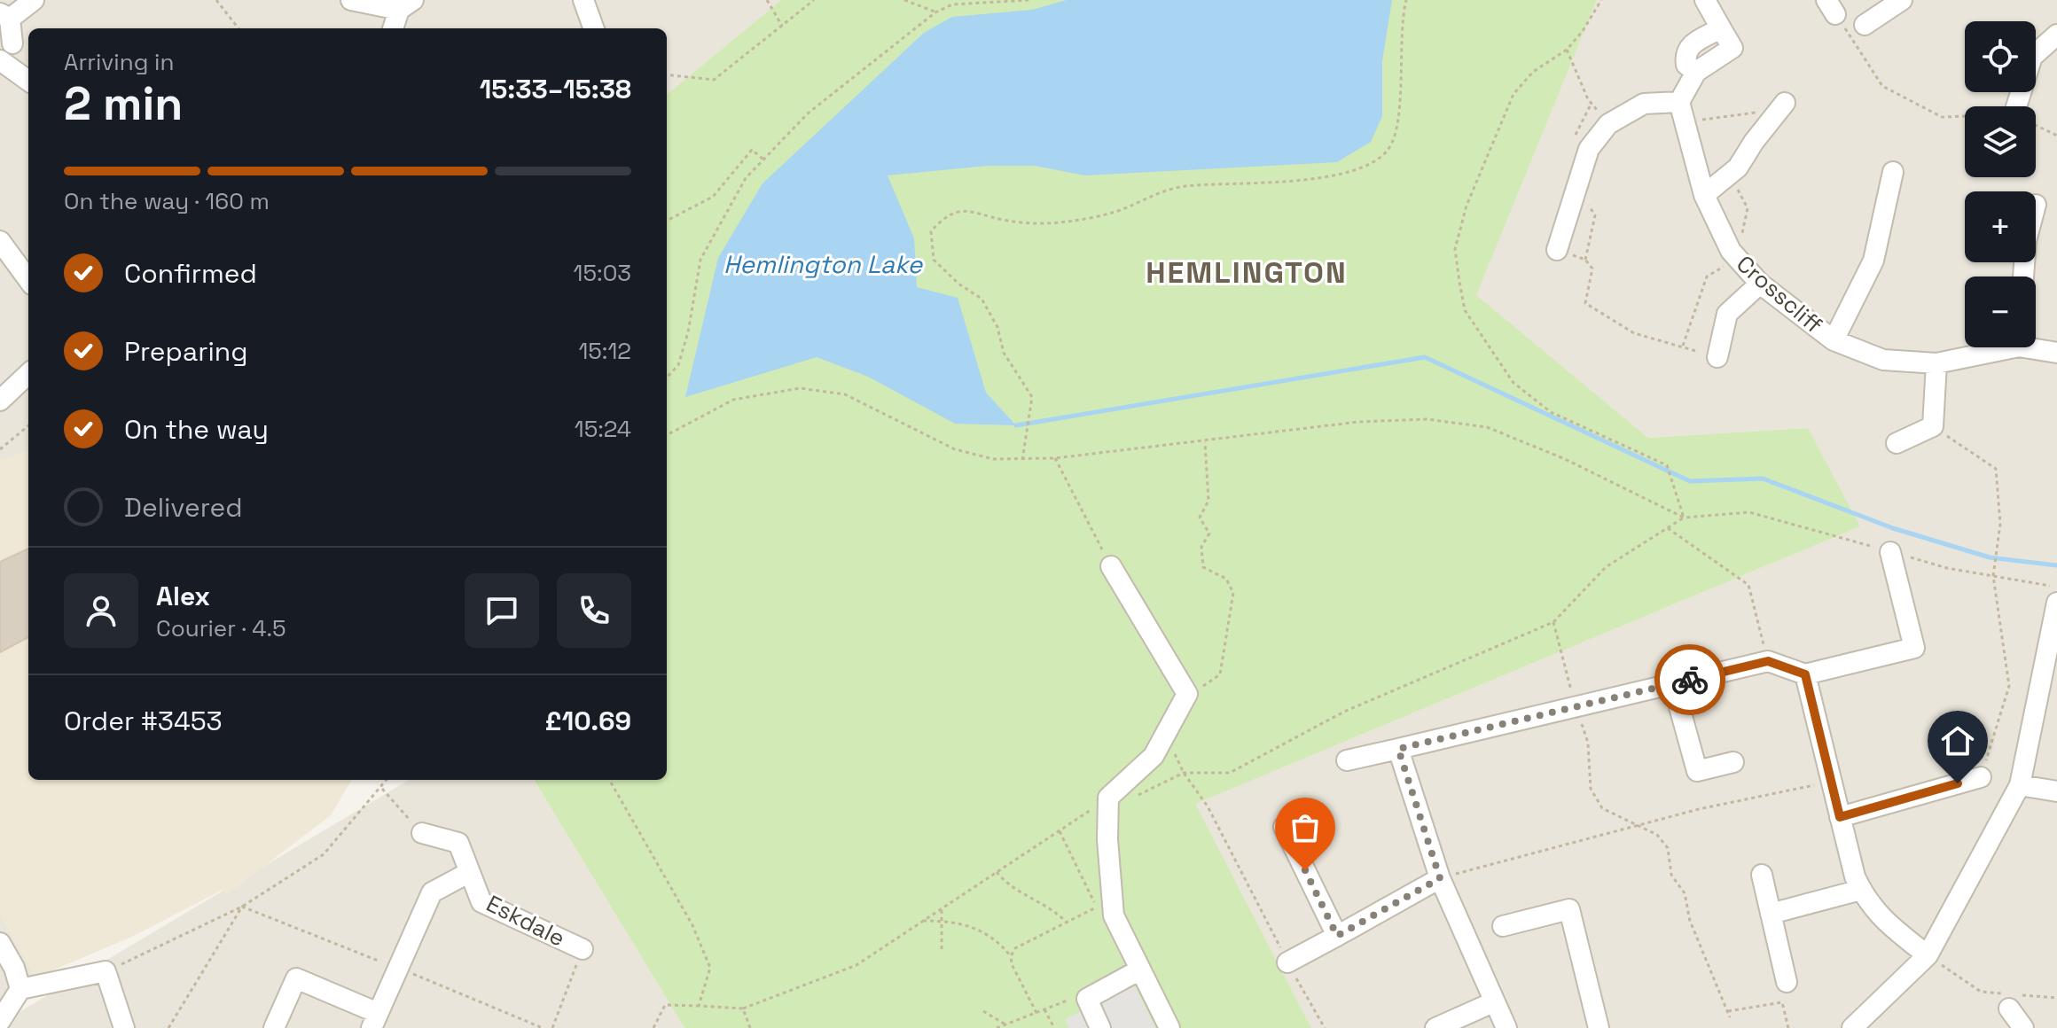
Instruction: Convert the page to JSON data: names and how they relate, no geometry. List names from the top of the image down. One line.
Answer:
{"streets":{"street":["Crosscliff","Eskdale"]},"districts":["HEMLINGTON"],"water":["Hemlington Lake"],"page":{"map_buttons":["+","−"],"heading":["2 min","Arriving in","15:33–15:38"],"panel":["Alex","Courier · 4.5","Order #3453","£10.69"],"bar":"On the way · 160 m","list":[["Confirmed","15:03"],["Preparing","15:12"],["On the way","15:24"],"Delivered"]}}
